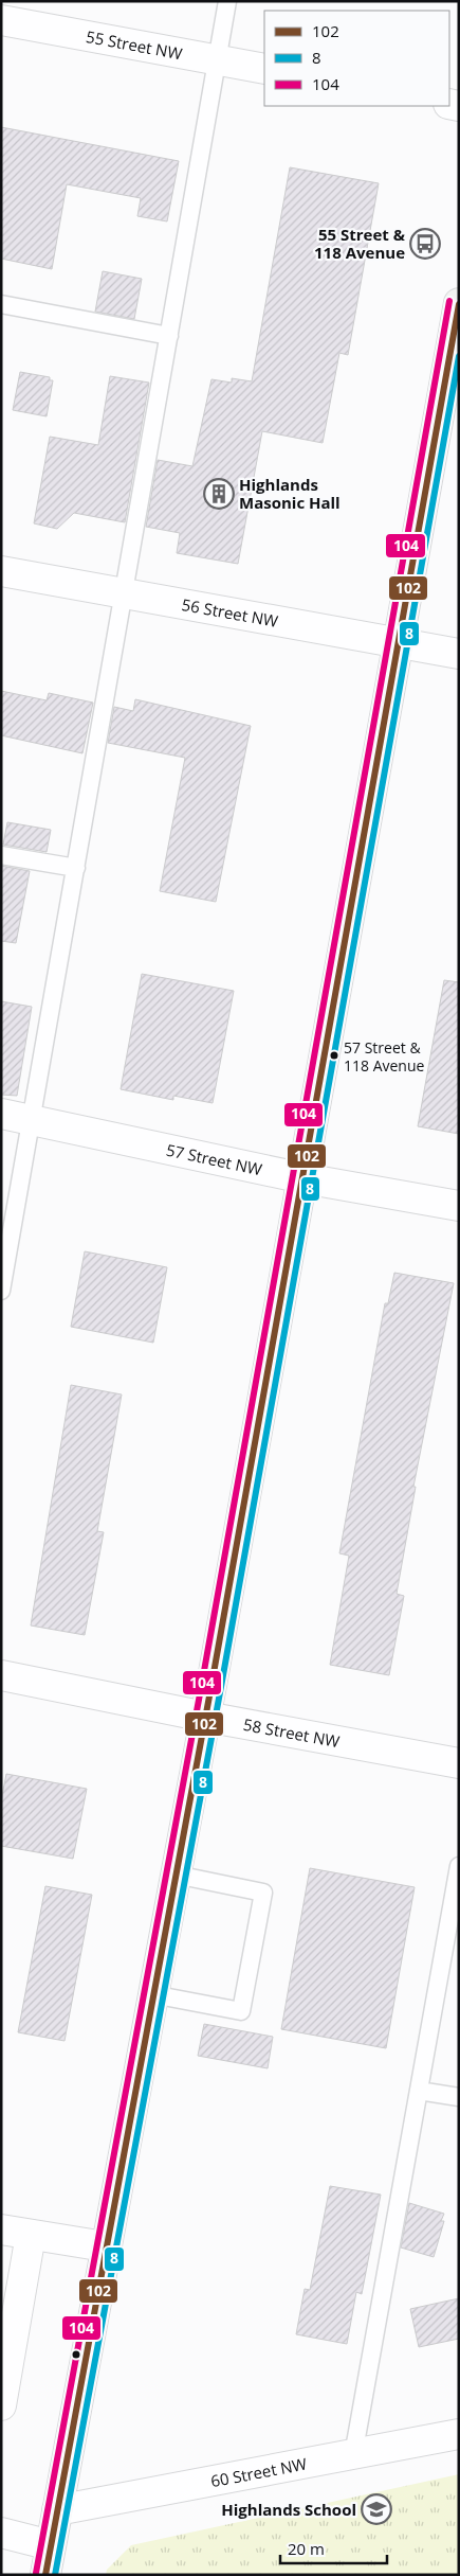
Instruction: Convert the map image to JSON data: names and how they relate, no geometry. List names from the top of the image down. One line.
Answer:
{"streets":{"street":["55 Street NW","56 Street NW","57 Street NW","58 Street NW","60 Street NW"]},"places":{"bus stop":["55 Street & 118 Avenue"],"building":["Highlands Masonic Hall"],"other":["57 Street & 118 Avenue"],"school or university":["Highlands School"]},"lines":["transit line 104","transit line 102","transit line 8"],"legend":["102","8","104"],"scale_bar":"20 m"}
